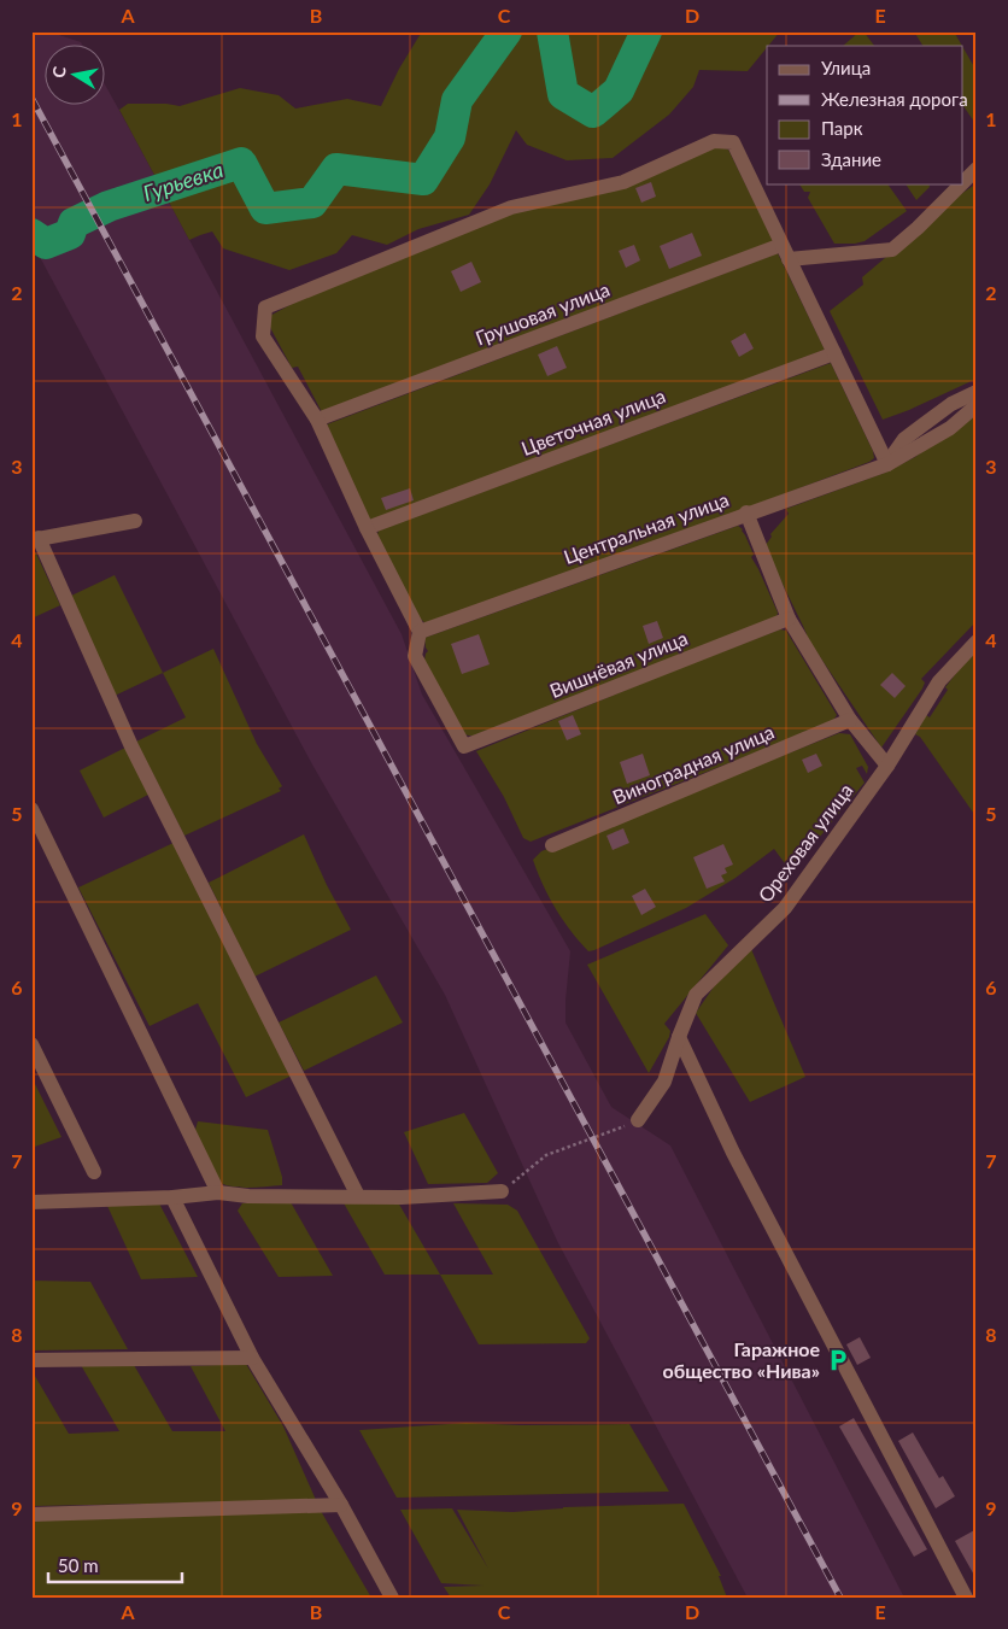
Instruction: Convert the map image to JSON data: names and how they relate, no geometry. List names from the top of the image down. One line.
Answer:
{"streets":{"street":["Грушовая улица","Цветочная улица","Центральная улица","Вишнёвая улица","Виноградная улица","Ореховая улица"]},"crossings":[["Центральная улица","Вишнёвая улица"]],"water":["Гурьевка"],"places":{"parking":["Гаражное общество «Нива»"]},"legend":["Улица","Железная дорога","Парк","Здание"],"scale_bar":"50 m","north":"left","grid":{"columns":["A","B","C","D","E"],"rows":["1","2","3","4","5","6","7","8","9"]}}
